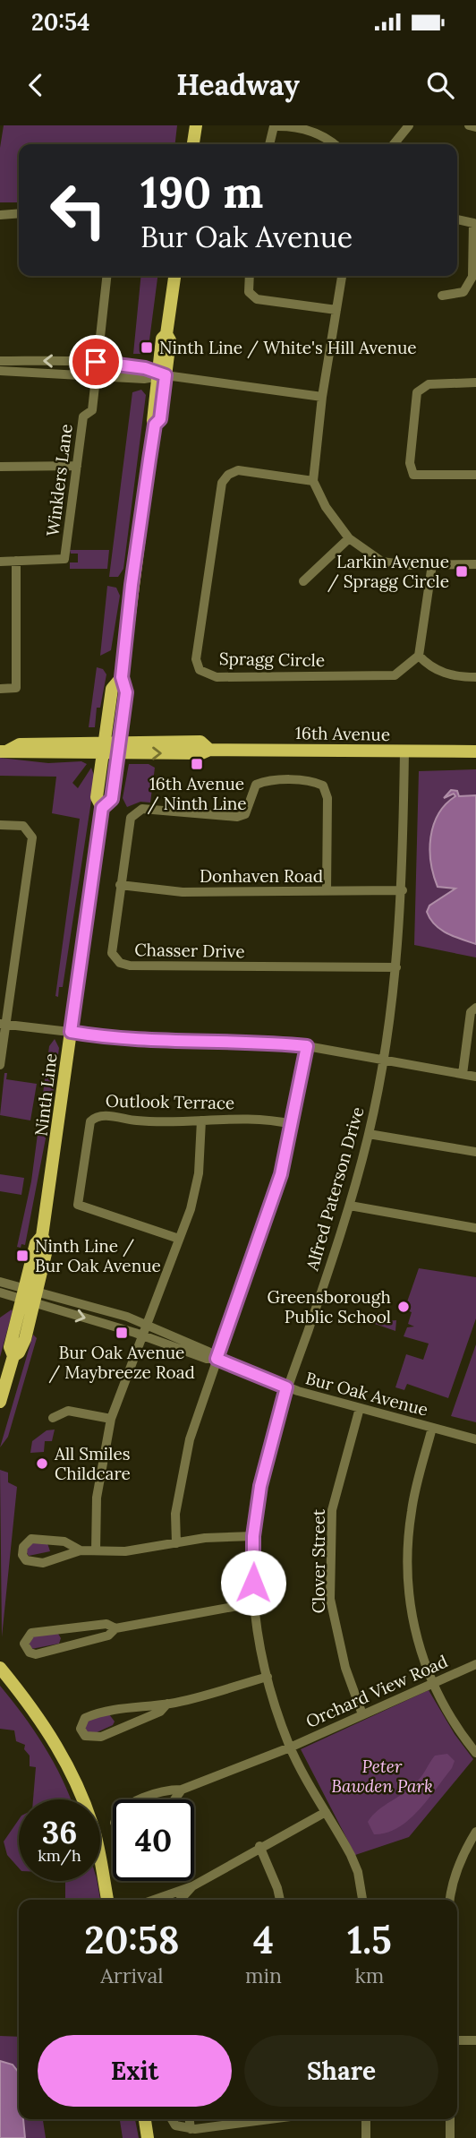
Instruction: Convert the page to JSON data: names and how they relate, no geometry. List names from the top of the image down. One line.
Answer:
{"streets":{"main road":["16th Avenue","Ninth Line"],"street":["Winklers Lane","Spragg Circle","Donhaven Road","Chasser Drive","Outlook Terrace","Alfred Paterson Drive","Bur Oak Avenue","Clover Street","Orchard View Road"]},"crossings":[["16th Avenue","Ninth Line"],["16th Avenue","Alfred Paterson Drive"],["Donhaven Road","Chasser Drive"],["Donhaven Road","Alfred Paterson Drive"],["Chasser Drive","Alfred Paterson Drive"],["Ninth Line","Bur Oak Avenue"],["Alfred Paterson Drive","Bur Oak Avenue"],["Alfred Paterson Drive","Orchard View Road"],["Bur Oak Avenue","Clover Street"],["Clover Street","Orchard View Road"]],"parks":["Peter Bawden Park"],"places":{"transit":["Ninth Line / White's Hill Avenue","Larkin Avenue / Spragg Circle","16th Avenue / Ninth Line","Ninth Line / Bur Oak Avenue","Bur Oak Avenue / Maybreeze Road"],"other":["Greensborough Public School","All Smiles Childcare"]},"page":{"status":"20:54","header":"Headway","turn":["190 m","Bur Oak Avenue"],"speed":"36 km/h","limit":"40","eta":["20:58","Arrival","4","min","1.5","km"],"buttons":["Exit","Share"]}}
